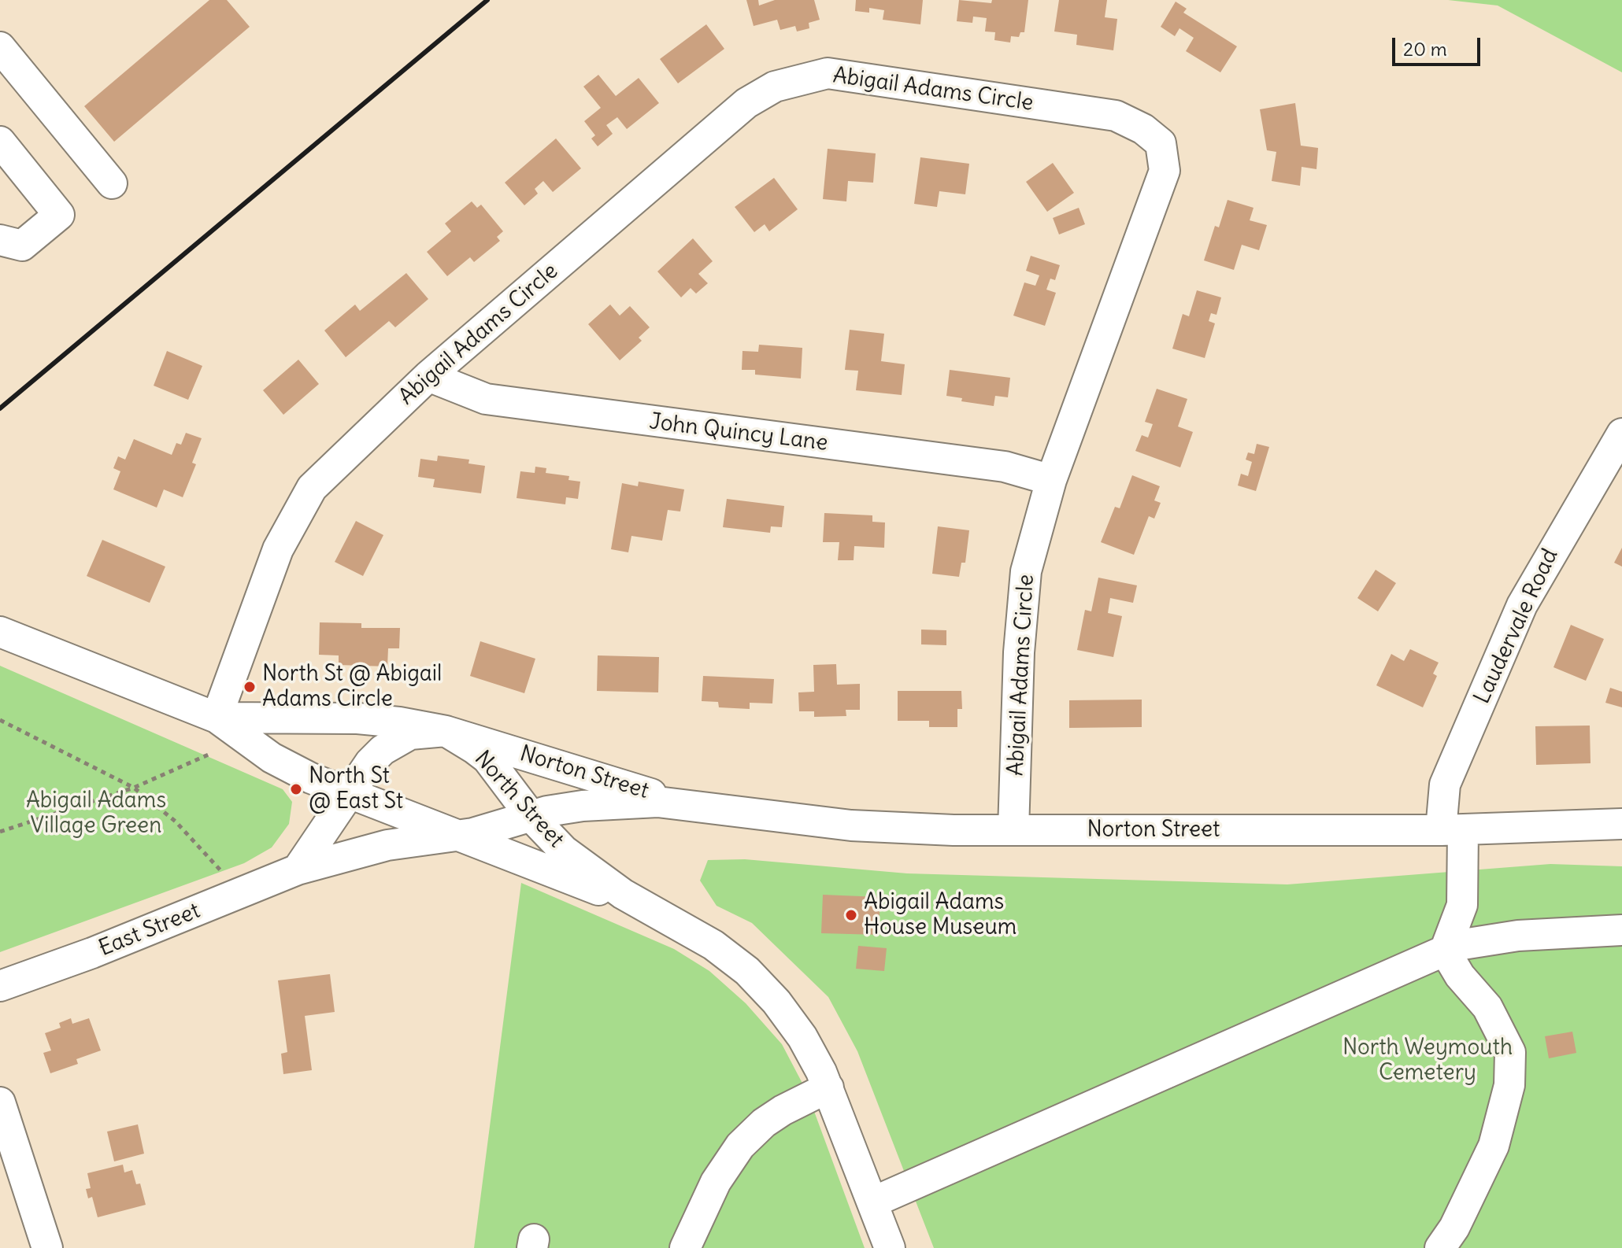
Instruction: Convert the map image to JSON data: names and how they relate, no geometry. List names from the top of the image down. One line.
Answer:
{"streets":{"street":["Abigail Adams Circle","John Quincy Lane","Laudervale Road","Norton Street","North Street","East Street"]},"crossings":[["Abigail Adams Circle","John Quincy Lane"],["Abigail Adams Circle","Norton Street"],["Abigail Adams Circle","North Street"],["Laudervale Road","Norton Street"],["Norton Street","North Street"],["Norton Street","East Street"],["North Street","East Street"]],"parks":["Abigail Adams Village Green","North Weymouth Cemetery"],"places":["North St @ Abigail Adams Circle","North St @ East St","Abigail Adams House Museum"],"scale_bar":"20 m"}
